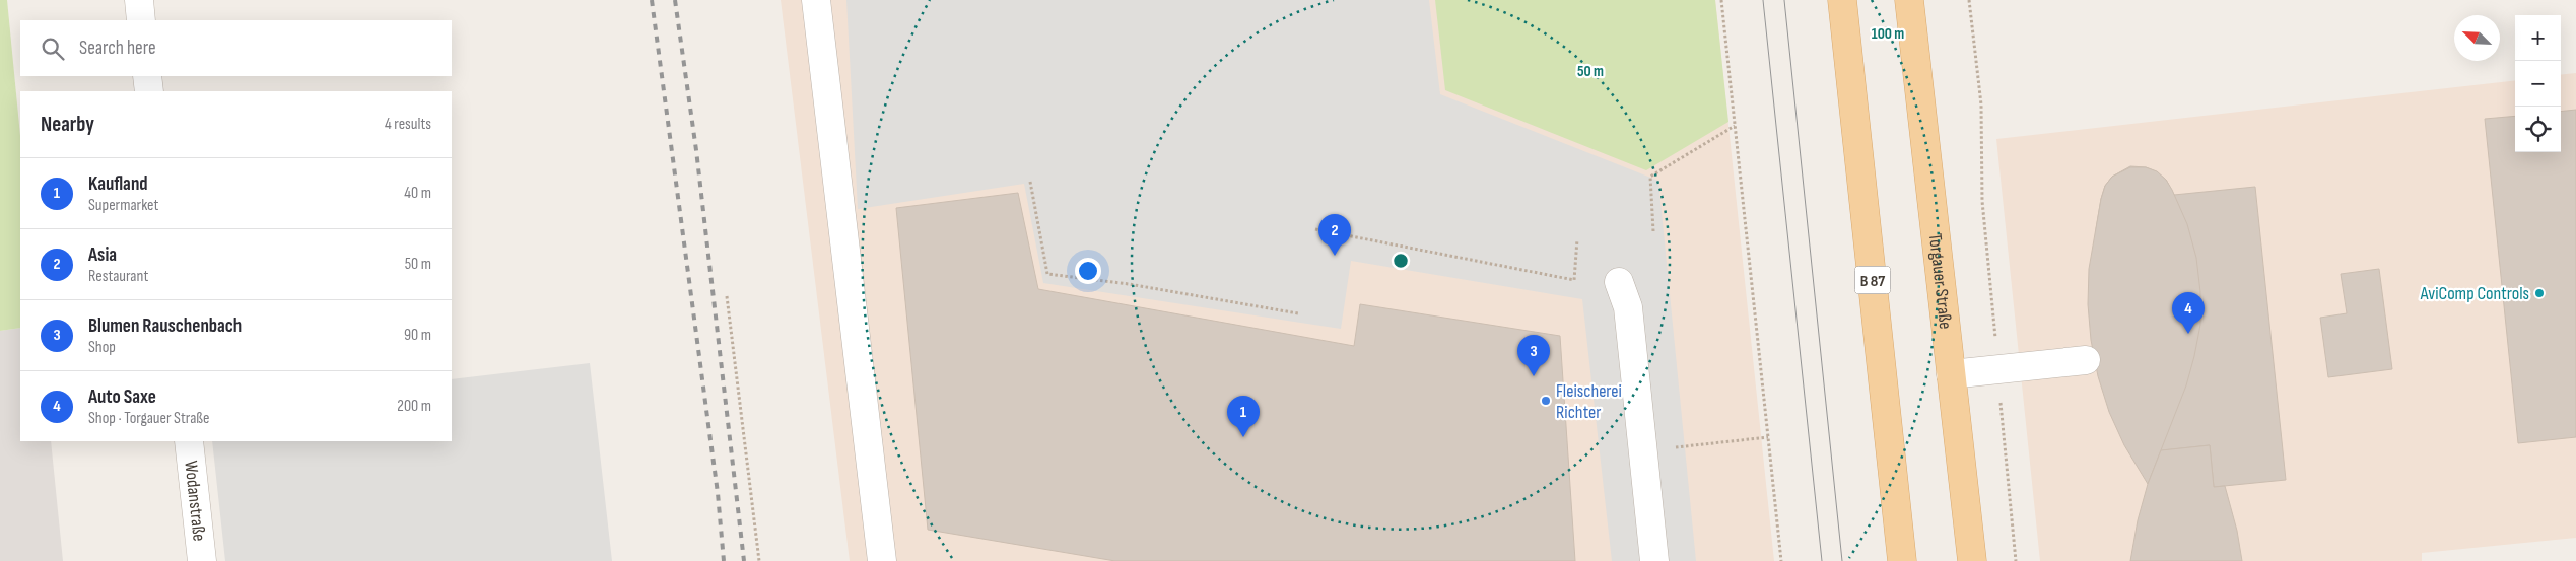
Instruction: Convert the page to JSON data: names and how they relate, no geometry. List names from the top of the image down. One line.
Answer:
{"streets":{"main road":["B 87","Torgauer Straße"],"lane":["Wodanstraße"]},"places":["AviComp Controls","Fleischerei Richter"],"north":"top left","page":{"map_buttons":["+","−"],"search":"Search here","heading":["Nearby","4 results"],"list":[{"mark":"1","name":"Kaufland","note":"Supermarket","value":"40 m"},{"mark":"2","name":"Asia","note":"Restaurant","value":"50 m"},{"mark":"3","name":"Blumen Rauschenbach","note":"Shop","value":"90 m"},{"mark":"4","name":"Auto Saxe","note":"Shop · Torgauer Straße","value":"200 m"}],"pins":["2","4","3","1"]},"rings":["100 m","50 m"]}
